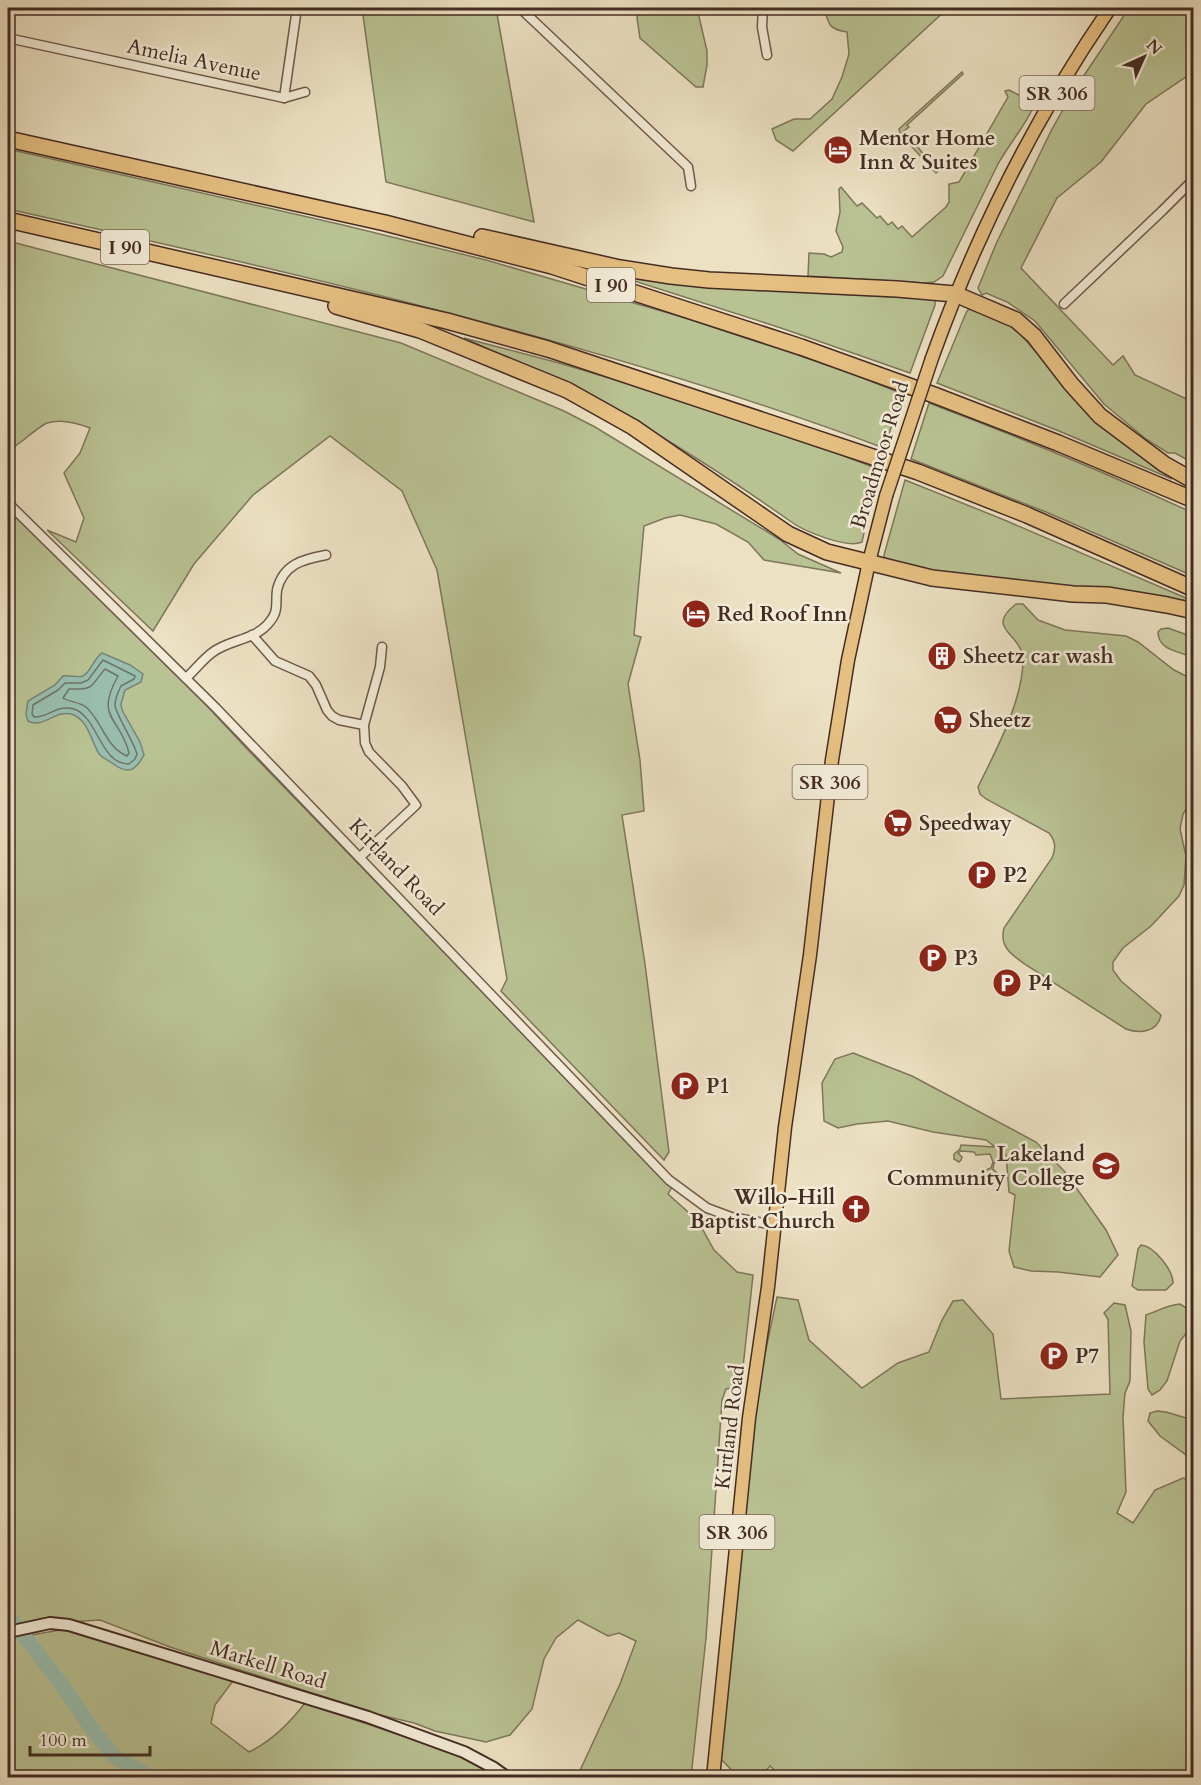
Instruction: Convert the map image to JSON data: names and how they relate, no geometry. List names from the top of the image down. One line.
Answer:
{"streets":{"highway":["I 90"],"main road":["SR 306","Broadmoor Road","Kirtland Road"],"street":["Amelia Avenue","Markell Road"]},"crossings":[["Broadmoor Road","Kirtland Road"]],"places":{"hotel":["Mentor Home Inn & Suites","Red Roof Inn"],"building":["Sheetz car wash"],"supermarket":["Sheetz","Speedway"],"parking":["P2","P3","P4","P1","P7"],"school or university":["Lakeland Community College"],"church":["Willo-Hill Baptist Church"]},"scale_bar":"100 m","north":"top right"}
